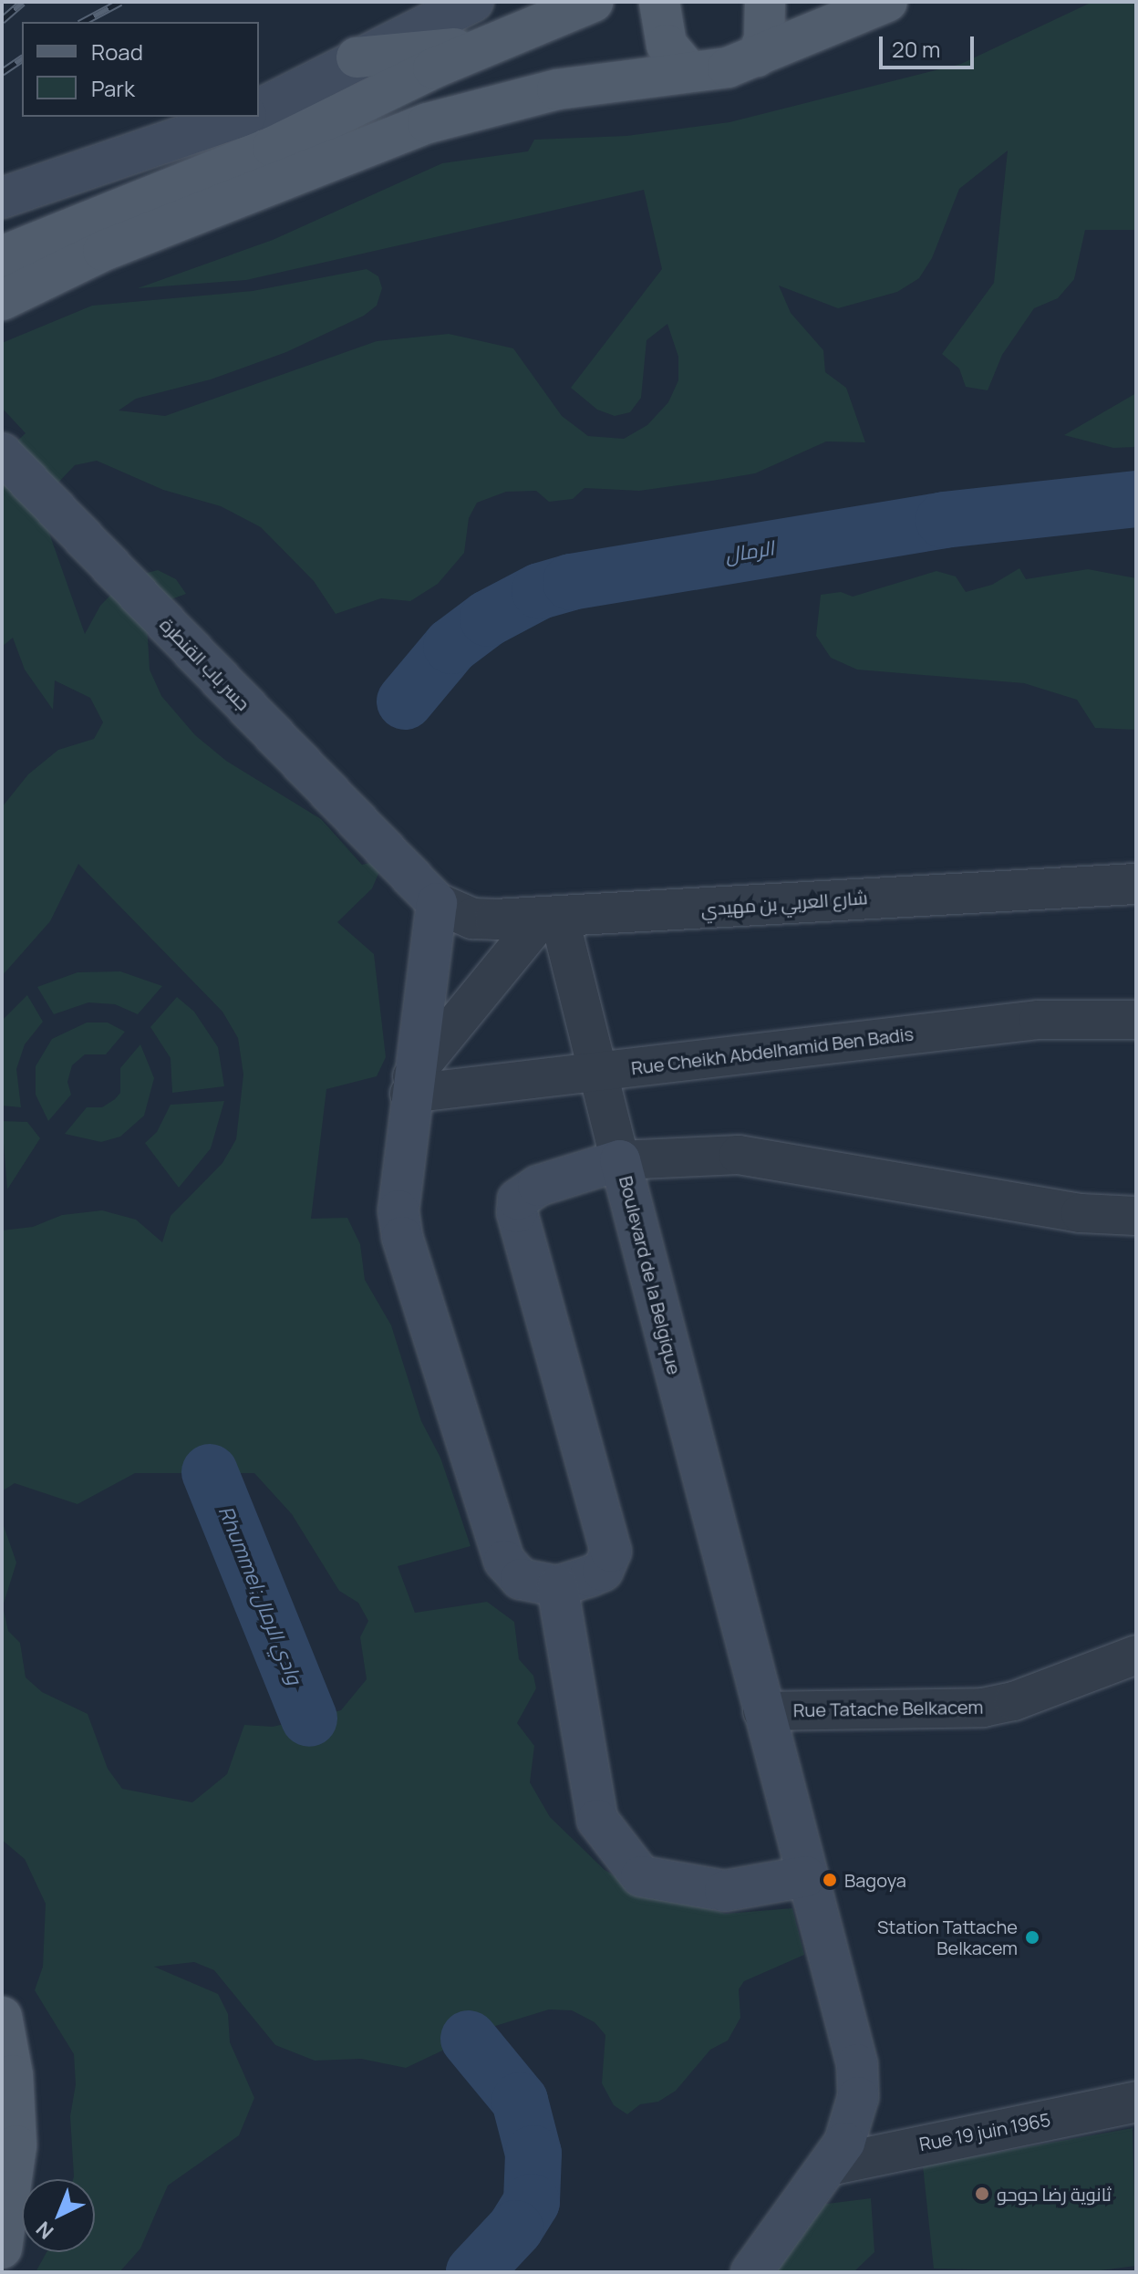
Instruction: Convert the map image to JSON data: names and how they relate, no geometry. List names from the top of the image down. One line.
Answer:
{"streets":{"main road":["جسر باب القنطرة","Boulevard de la Belgique"],"street":["شارع العربي بن مهيدي","Rue Cheikh Abdelhamid Ben Badis","Rue Tatache Belkacem","Rue 19 juin 1965"]},"crossings":[["جسر باب القنطرة","شارع العربي بن مهيدي"],["Boulevard de la Belgique","Rue Tatache Belkacem"],["Boulevard de la Belgique","Rue 19 juin 1965"]],"water":["الرمال","Rhummel;وادي الرمال"],"places":["Bagoya","Station Tattache Belkacem","ثانوية رضا حوحو"],"legend":["Road","Park"],"scale_bar":"20 m","north":"bottom left"}
